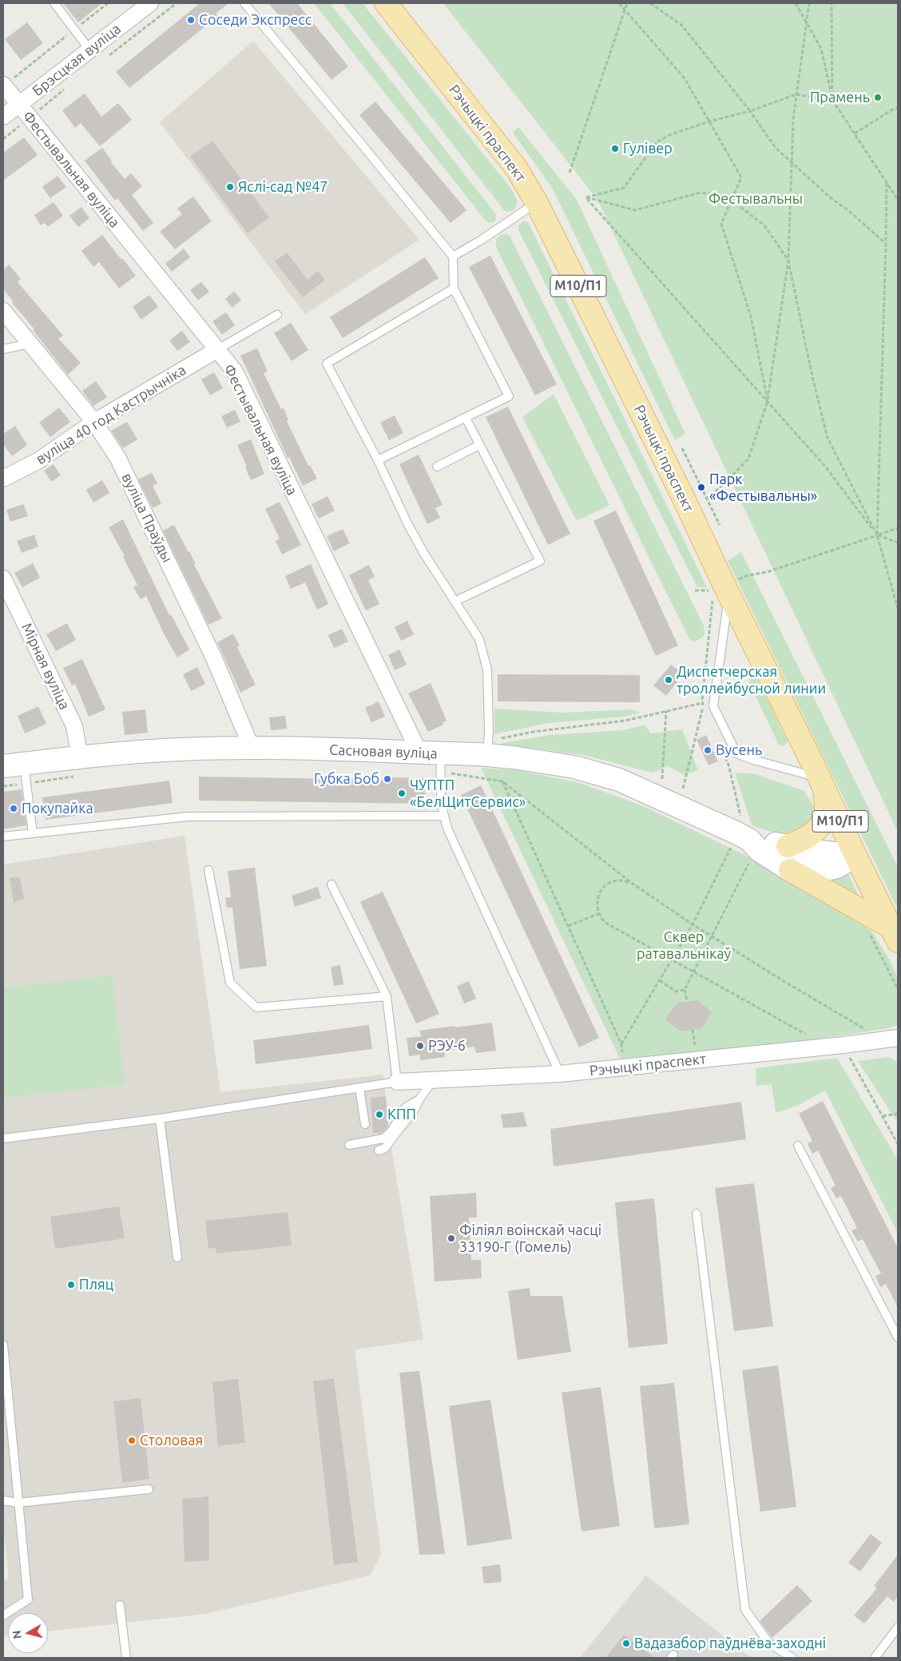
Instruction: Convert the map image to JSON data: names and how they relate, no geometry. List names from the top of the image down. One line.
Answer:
{"streets":{"main road":["Рэчыцкі праспект","М10/П1","Сасновая вуліца"],"street":["Брэсцкая вуліца","Фестывальная вуліца","вуліца 40 год Кастрычніка","вуліца Праўды","Мірная вуліца"]},"crossings":[["Брэсцкая вуліца","Фестывальная вуліца"],["Рэчыцкі праспект","Сасновая вуліца"],["Фестывальная вуліца","вуліца 40 год Кастрычніка"],["Фестывальная вуліца","Сасновая вуліца"],["вуліца 40 год Кастрычніка","вуліца Праўды"],["вуліца Праўды","Сасновая вуліца"],["Мірная вуліца","Сасновая вуліца"]],"parks":["Фестывальны","Сквер ратавальнікаў"],"places":["Соседи Экспресс","Прамень","Гулівер","Яслі-сад №47","Парк «Фестывальны»","Диспетчерская троллейбусной линии","Вусень","Губка Боб","ЧУПТП «БелЩитСервис»","Покупайка","РЭУ-6","КПП","Філіял воінскай часці 33190-Г (Гомель)","Пляц","Столовая","Вадазабор паўднёва-заходні"],"north":"left"}
